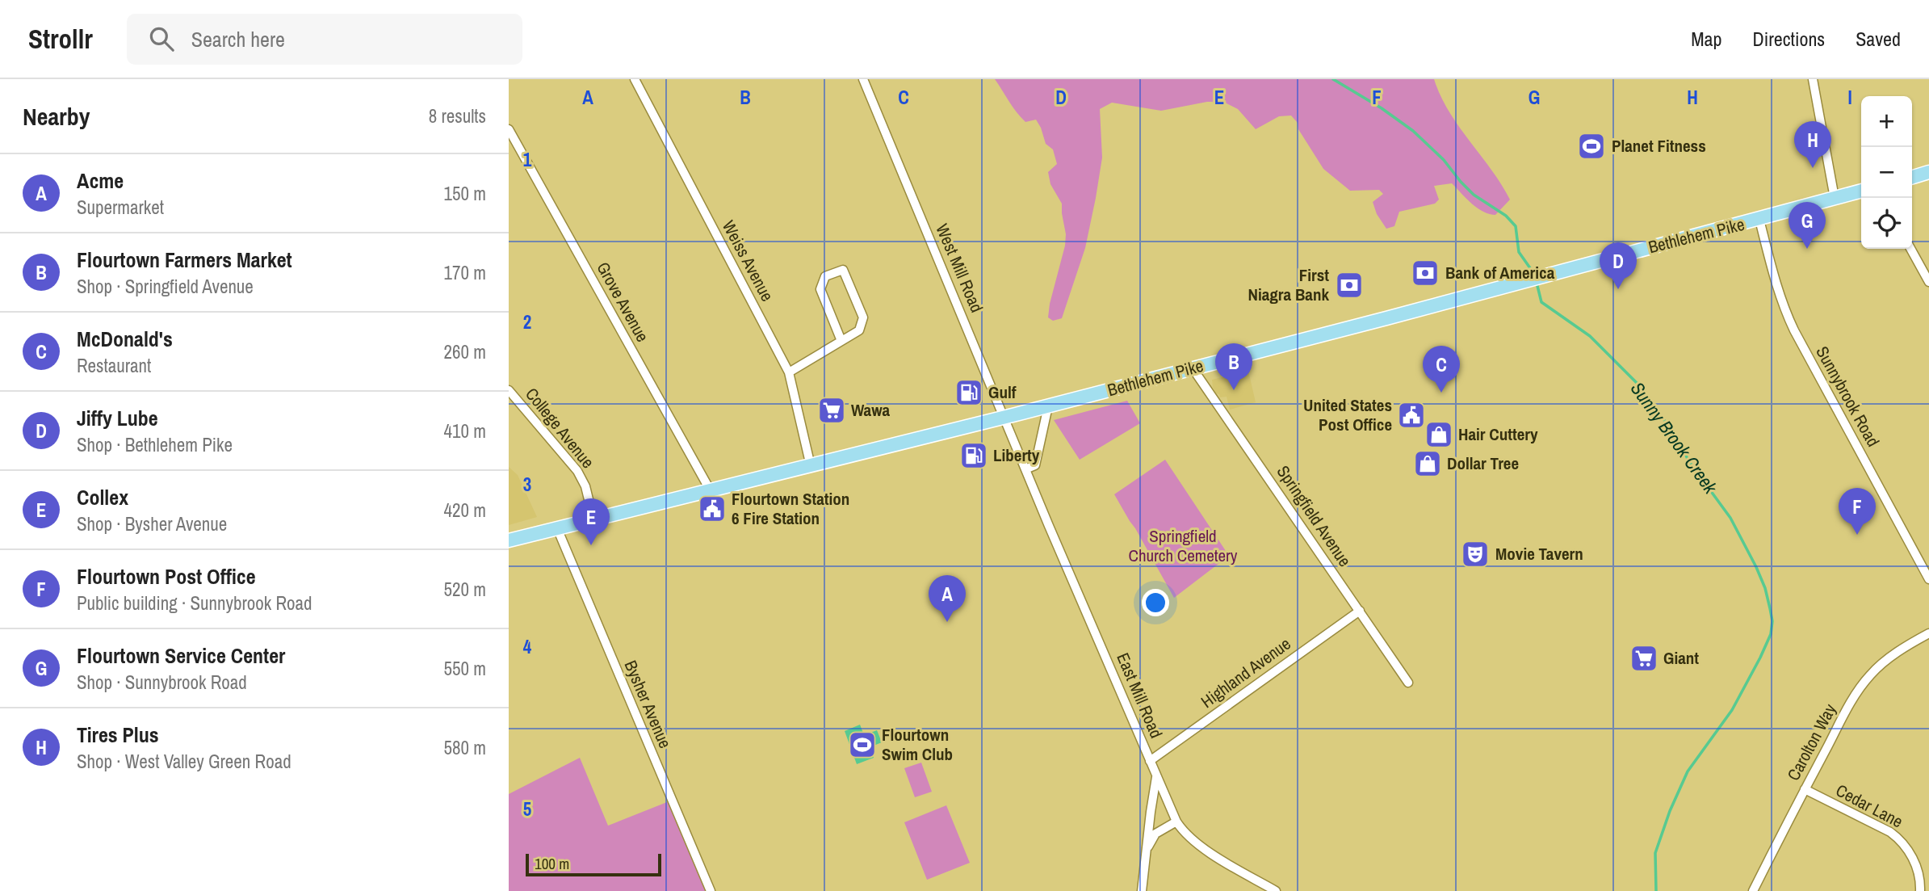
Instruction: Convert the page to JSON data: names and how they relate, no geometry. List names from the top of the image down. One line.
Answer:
{"streets":{"main road":["Bethlehem Pike"],"street":["Weiss Avenue","West Mill Road","Grove Avenue","Sunnybrook Road","College Avenue","Springfield Avenue","Highland Avenue","East Mill Road","Bysher Avenue","Carolton Way","Cedar Lane"]},"crossings":[["Bethlehem Pike","Weiss Avenue"],["Bethlehem Pike","West Mill Road"],["Bethlehem Pike","Grove Avenue"],["Bethlehem Pike","Sunnybrook Road"],["Bethlehem Pike","College Avenue"],["Bethlehem Pike","Springfield Avenue"],["Bethlehem Pike","Bysher Avenue"],["West Mill Road","East Mill Road"],["Springfield Avenue","Highland Avenue"],["Highland Avenue","East Mill Road"],["Carolton Way","Cedar Lane"]],"water":["Sunny Brook Creek"],"parks":["Springfield Church Cemetery"],"places":{"sports":["Planet Fitness","Flourtown Swim Club"],"bank":["Bank of America","First Niagra Bank"],"fuel station":["Gulf","Liberty"],"supermarket":["Wawa","Giant"],"public building":["United States Post Office","Flourtown Station 6 Fire Station"],"shop":["Hair Cuttery","Dollar Tree"],"theatre":["Movie Tavern"]},"scale_bar":"100 m","page":{"header":"Strollr","search":"Search here","nav":["Map","Directions","Saved"],"heading":["Nearby","8 results"],"map_buttons":["+","−"],"pins":["H","G","D","B","C","F","E","A"],"list":[{"mark":"A","name":"Acme","note":"Supermarket","value":"150 m"},{"mark":"B","name":"Flourtown Farmers Market","note":"Shop · Springfield Avenue","value":"170 m"},{"mark":"C","name":"McDonald's","note":"Restaurant","value":"260 m"},{"mark":"D","name":"Jiffy Lube","note":"Shop · Bethlehem Pike","value":"410 m"},{"mark":"E","name":"Collex","note":"Shop · Bysher Avenue","value":"420 m"},{"mark":"F","name":"Flourtown Post Office","note":"Public building · Sunnybrook Road","value":"520 m"},{"mark":"G","name":"Flourtown Service Center","note":"Shop · Sunnybrook Road","value":"550 m"},{"mark":"H","name":"Tires Plus","note":"Shop · West Valley Green Road","value":"580 m"}],"scale":"100 m"},"grid":{"columns":["A","B","C","D","E","F","G","H","I"],"rows":["1","2","3","4","5"]}}
